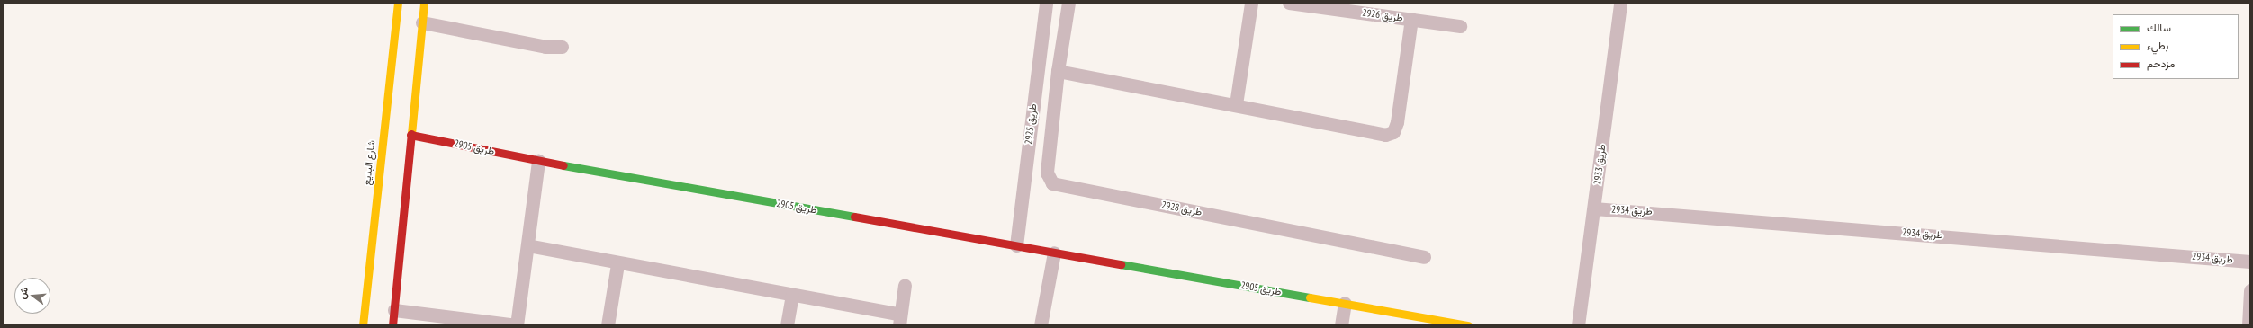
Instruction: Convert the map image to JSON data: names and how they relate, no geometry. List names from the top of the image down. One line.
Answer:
{"streets":{"street":["طريق 2926","طريق 2925","طريق 2905","شارع البديع","طريق 2933","طريق 2928","طريق 2934"]},"crossings":[["طريق 2925","طريق 2905"],["طريق 2933","طريق 2934"]],"legend":["سالك","بطيء","مزدحم"],"north":"left"}
